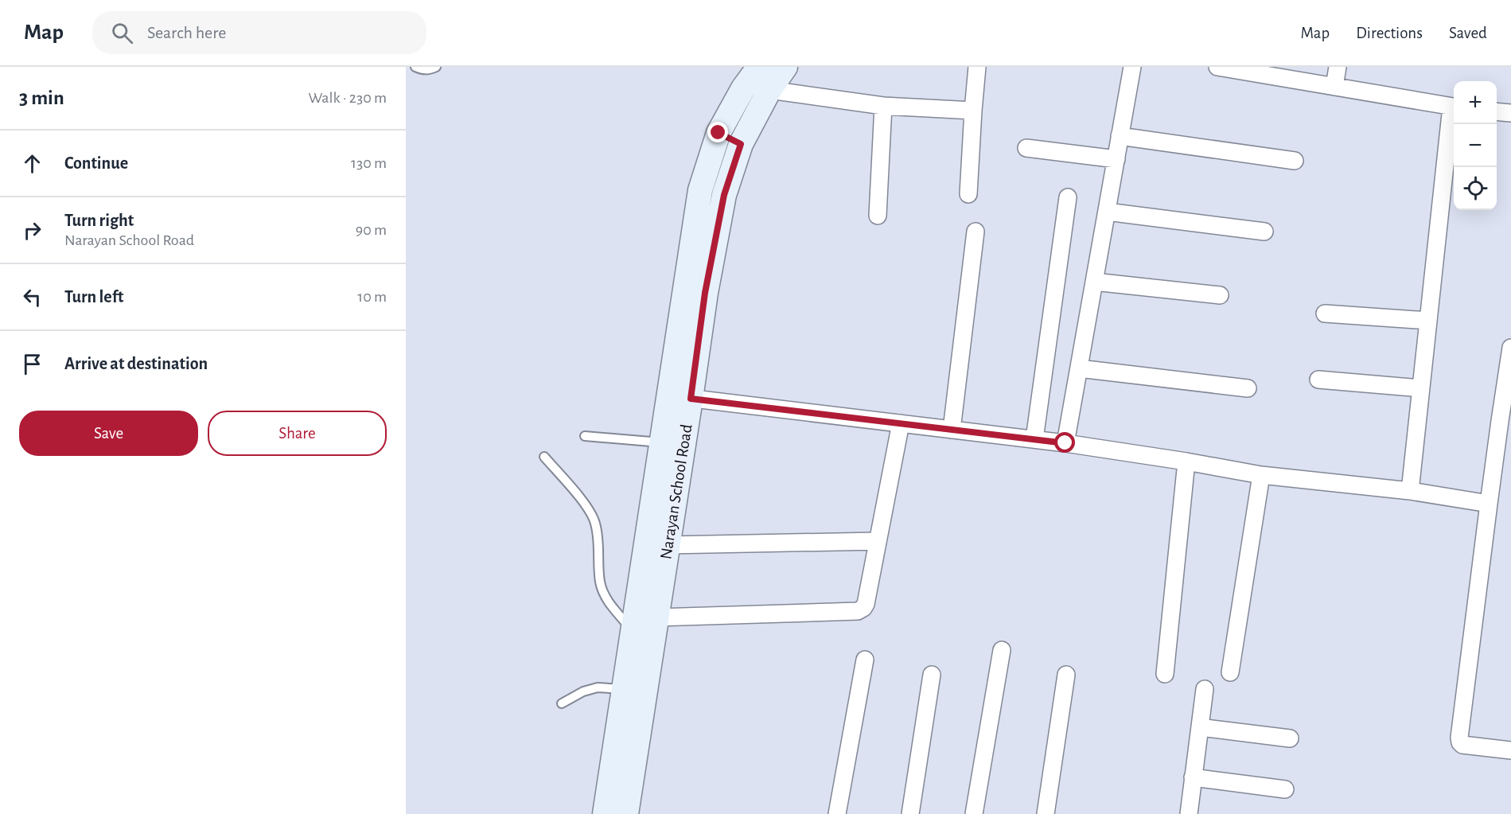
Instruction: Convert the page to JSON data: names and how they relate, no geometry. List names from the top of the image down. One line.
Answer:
{"streets":{"street":["Narayan School Road"]},"page":{"header":"Map","search":"Search here","nav":["Map","Directions","Saved"],"heading":["3 min","Walk · 230 m"],"map_buttons":["+","−"],"list":[["Continue","130 m"],["Turn right","Narayan School Road","90 m"],["Turn left","10 m"],"Arrive at destination"],"buttons":["Save","Share"]}}
